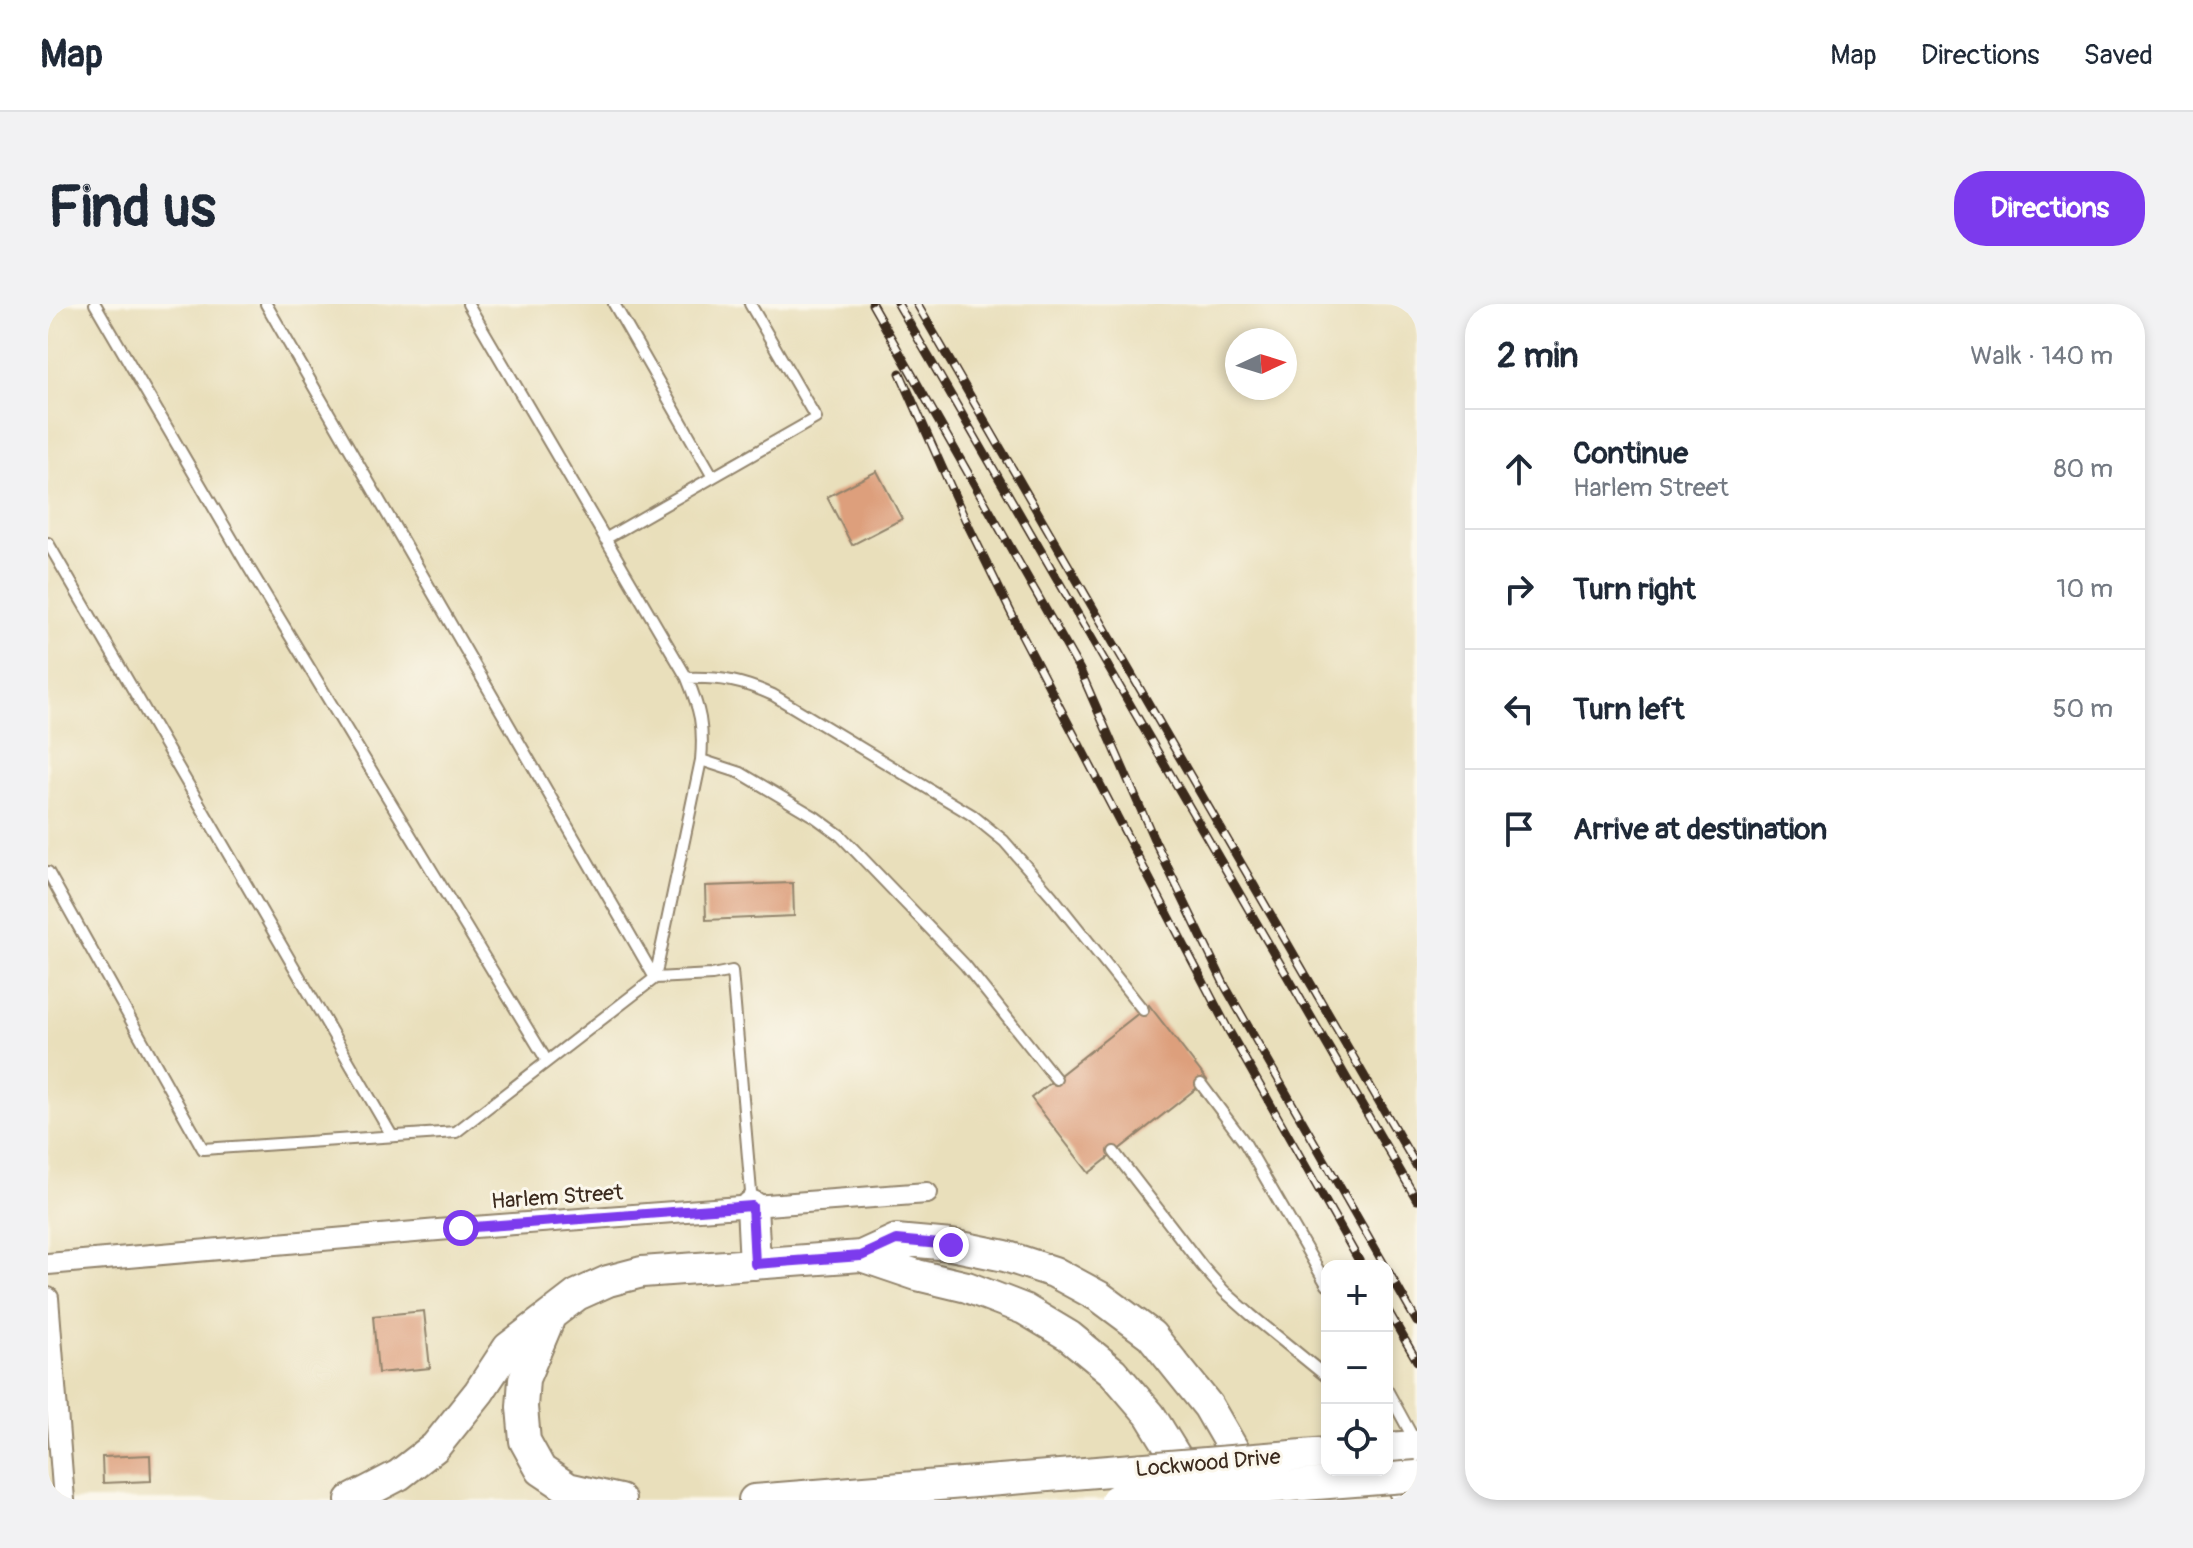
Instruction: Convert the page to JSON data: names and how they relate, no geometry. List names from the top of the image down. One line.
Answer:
{"streets":{"main road":["Lockwood Drive"],"street":["Harlem Street"]},"north":"right","page":{"header":"Map","nav":["Map","Directions","Saved"],"buttons":"Directions","title":"Find us","heading":["2 min","Walk · 140 m"],"list":[["Continue","Harlem Street","80 m"],["Turn right","10 m"],["Turn left","50 m"],"Arrive at destination"],"map_buttons":["+","−"]}}
